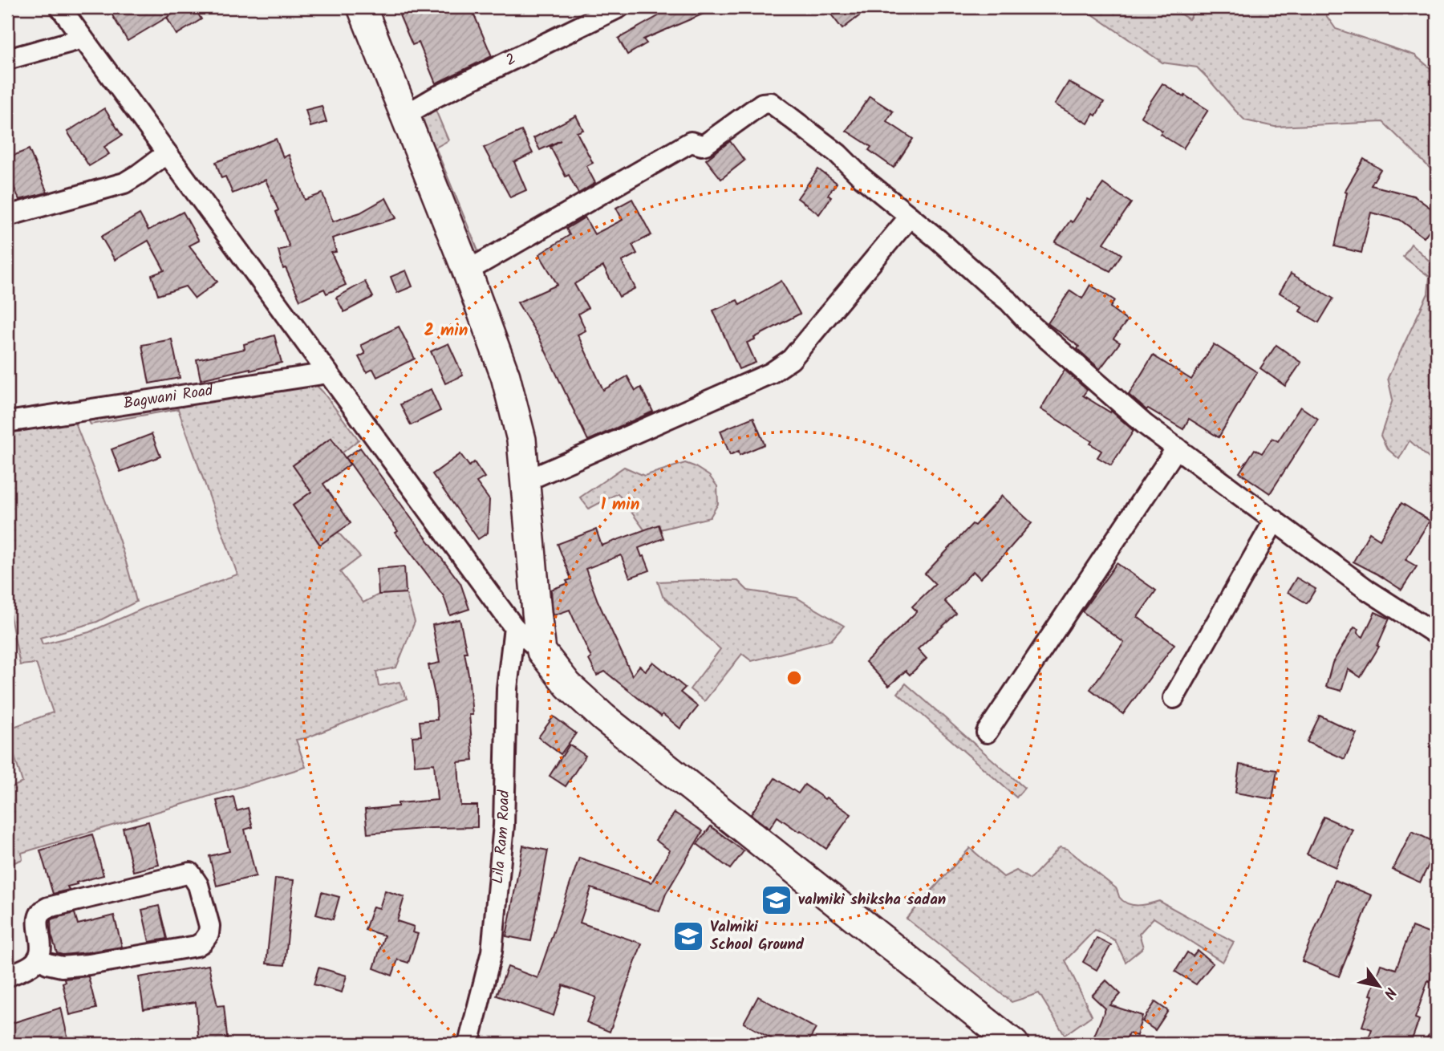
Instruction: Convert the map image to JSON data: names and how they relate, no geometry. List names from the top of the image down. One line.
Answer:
{"streets":{"street":["2","Bagwani Road","Lila Ram Road"]},"places":{"school or university":["valmiki shiksha sadan","Valmiki School Ground"]},"north":"bottom right","rings":["2 min","1 min"]}
